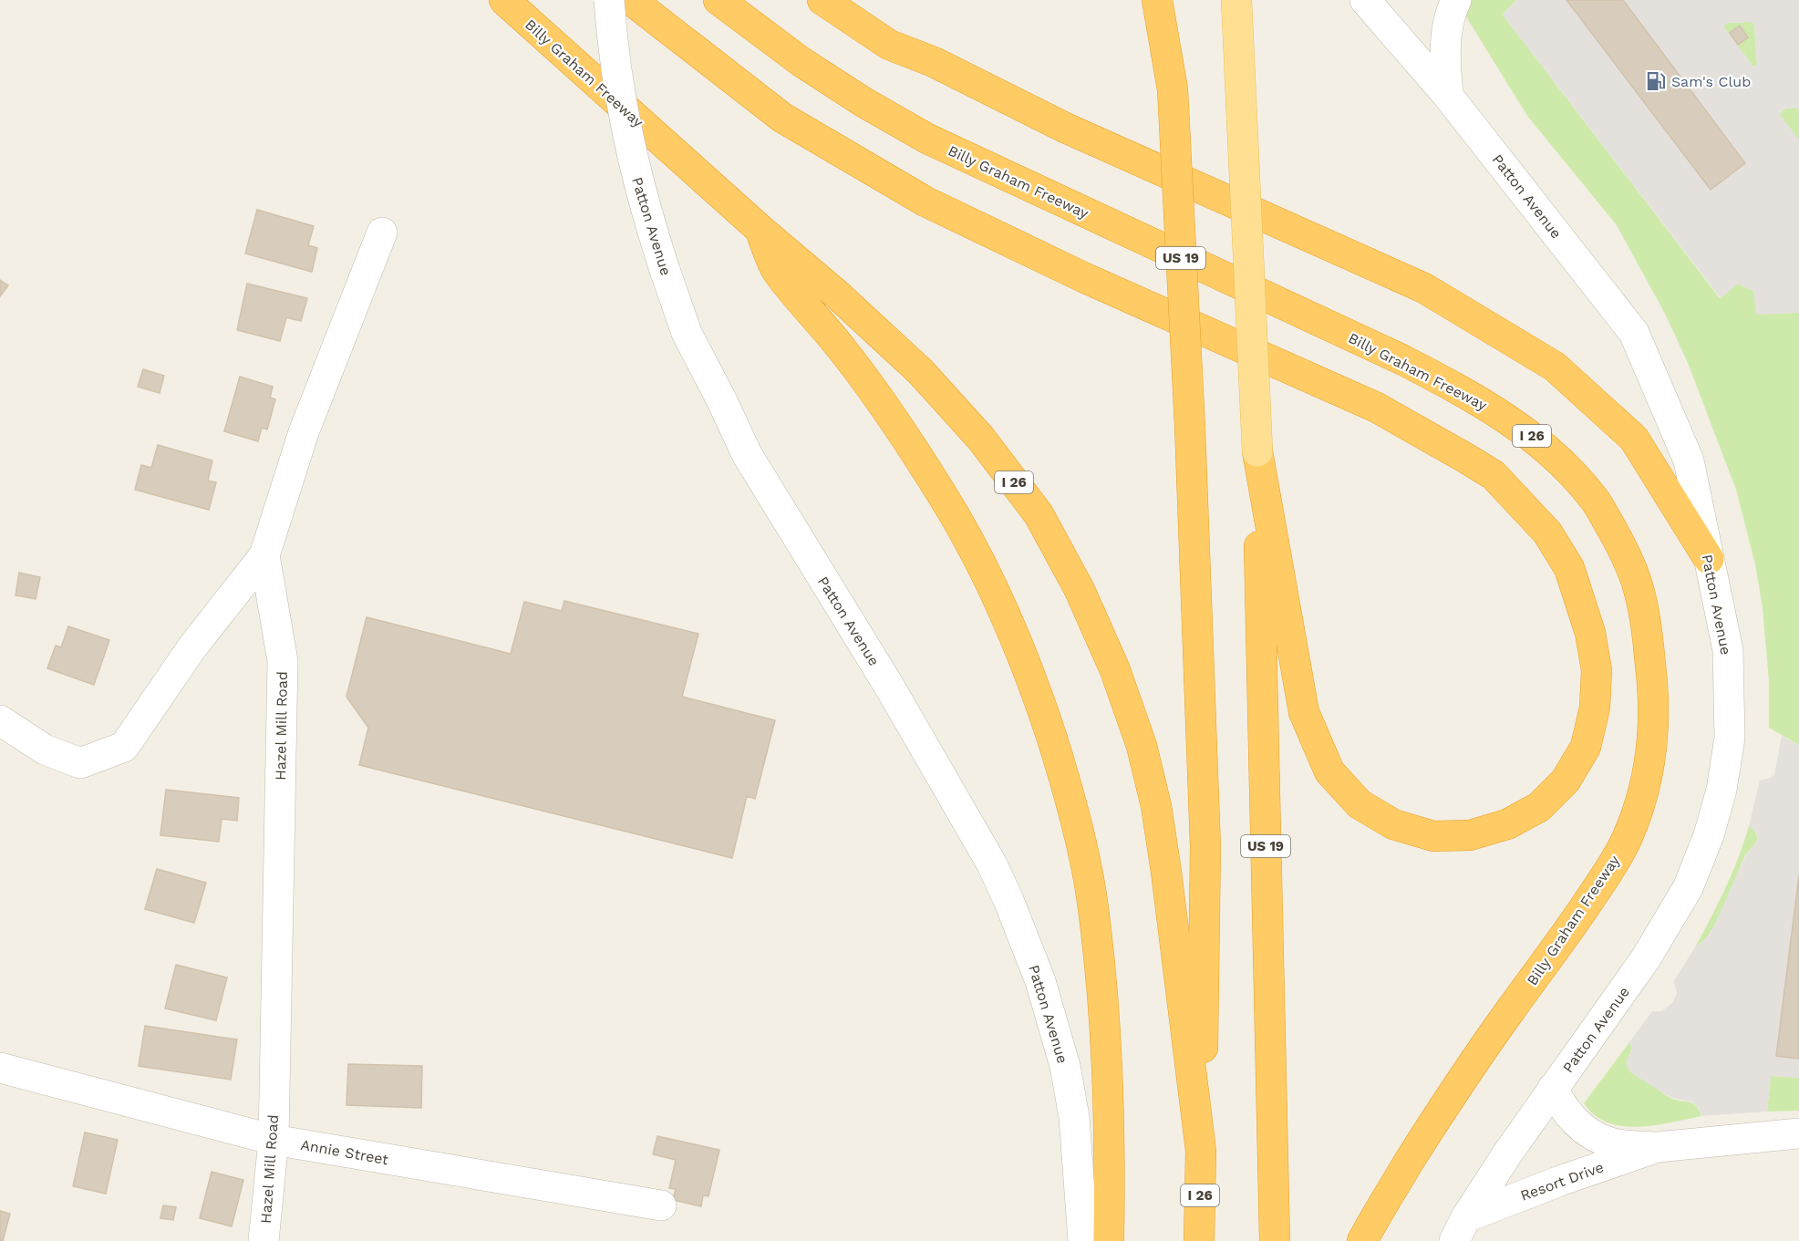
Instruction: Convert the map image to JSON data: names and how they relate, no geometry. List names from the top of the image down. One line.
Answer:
{"streets":{"highway":["Billy Graham Freeway","US 19","I 26"],"street":["Patton Avenue","Hazel Mill Road","Annie Street","Resort Drive"]},"crossings":[["Billy Graham Freeway","US 19"],["Patton Avenue","Resort Drive"],["Hazel Mill Road","Annie Street"]],"places":{"fuel station":["Sam's Club"]}}
